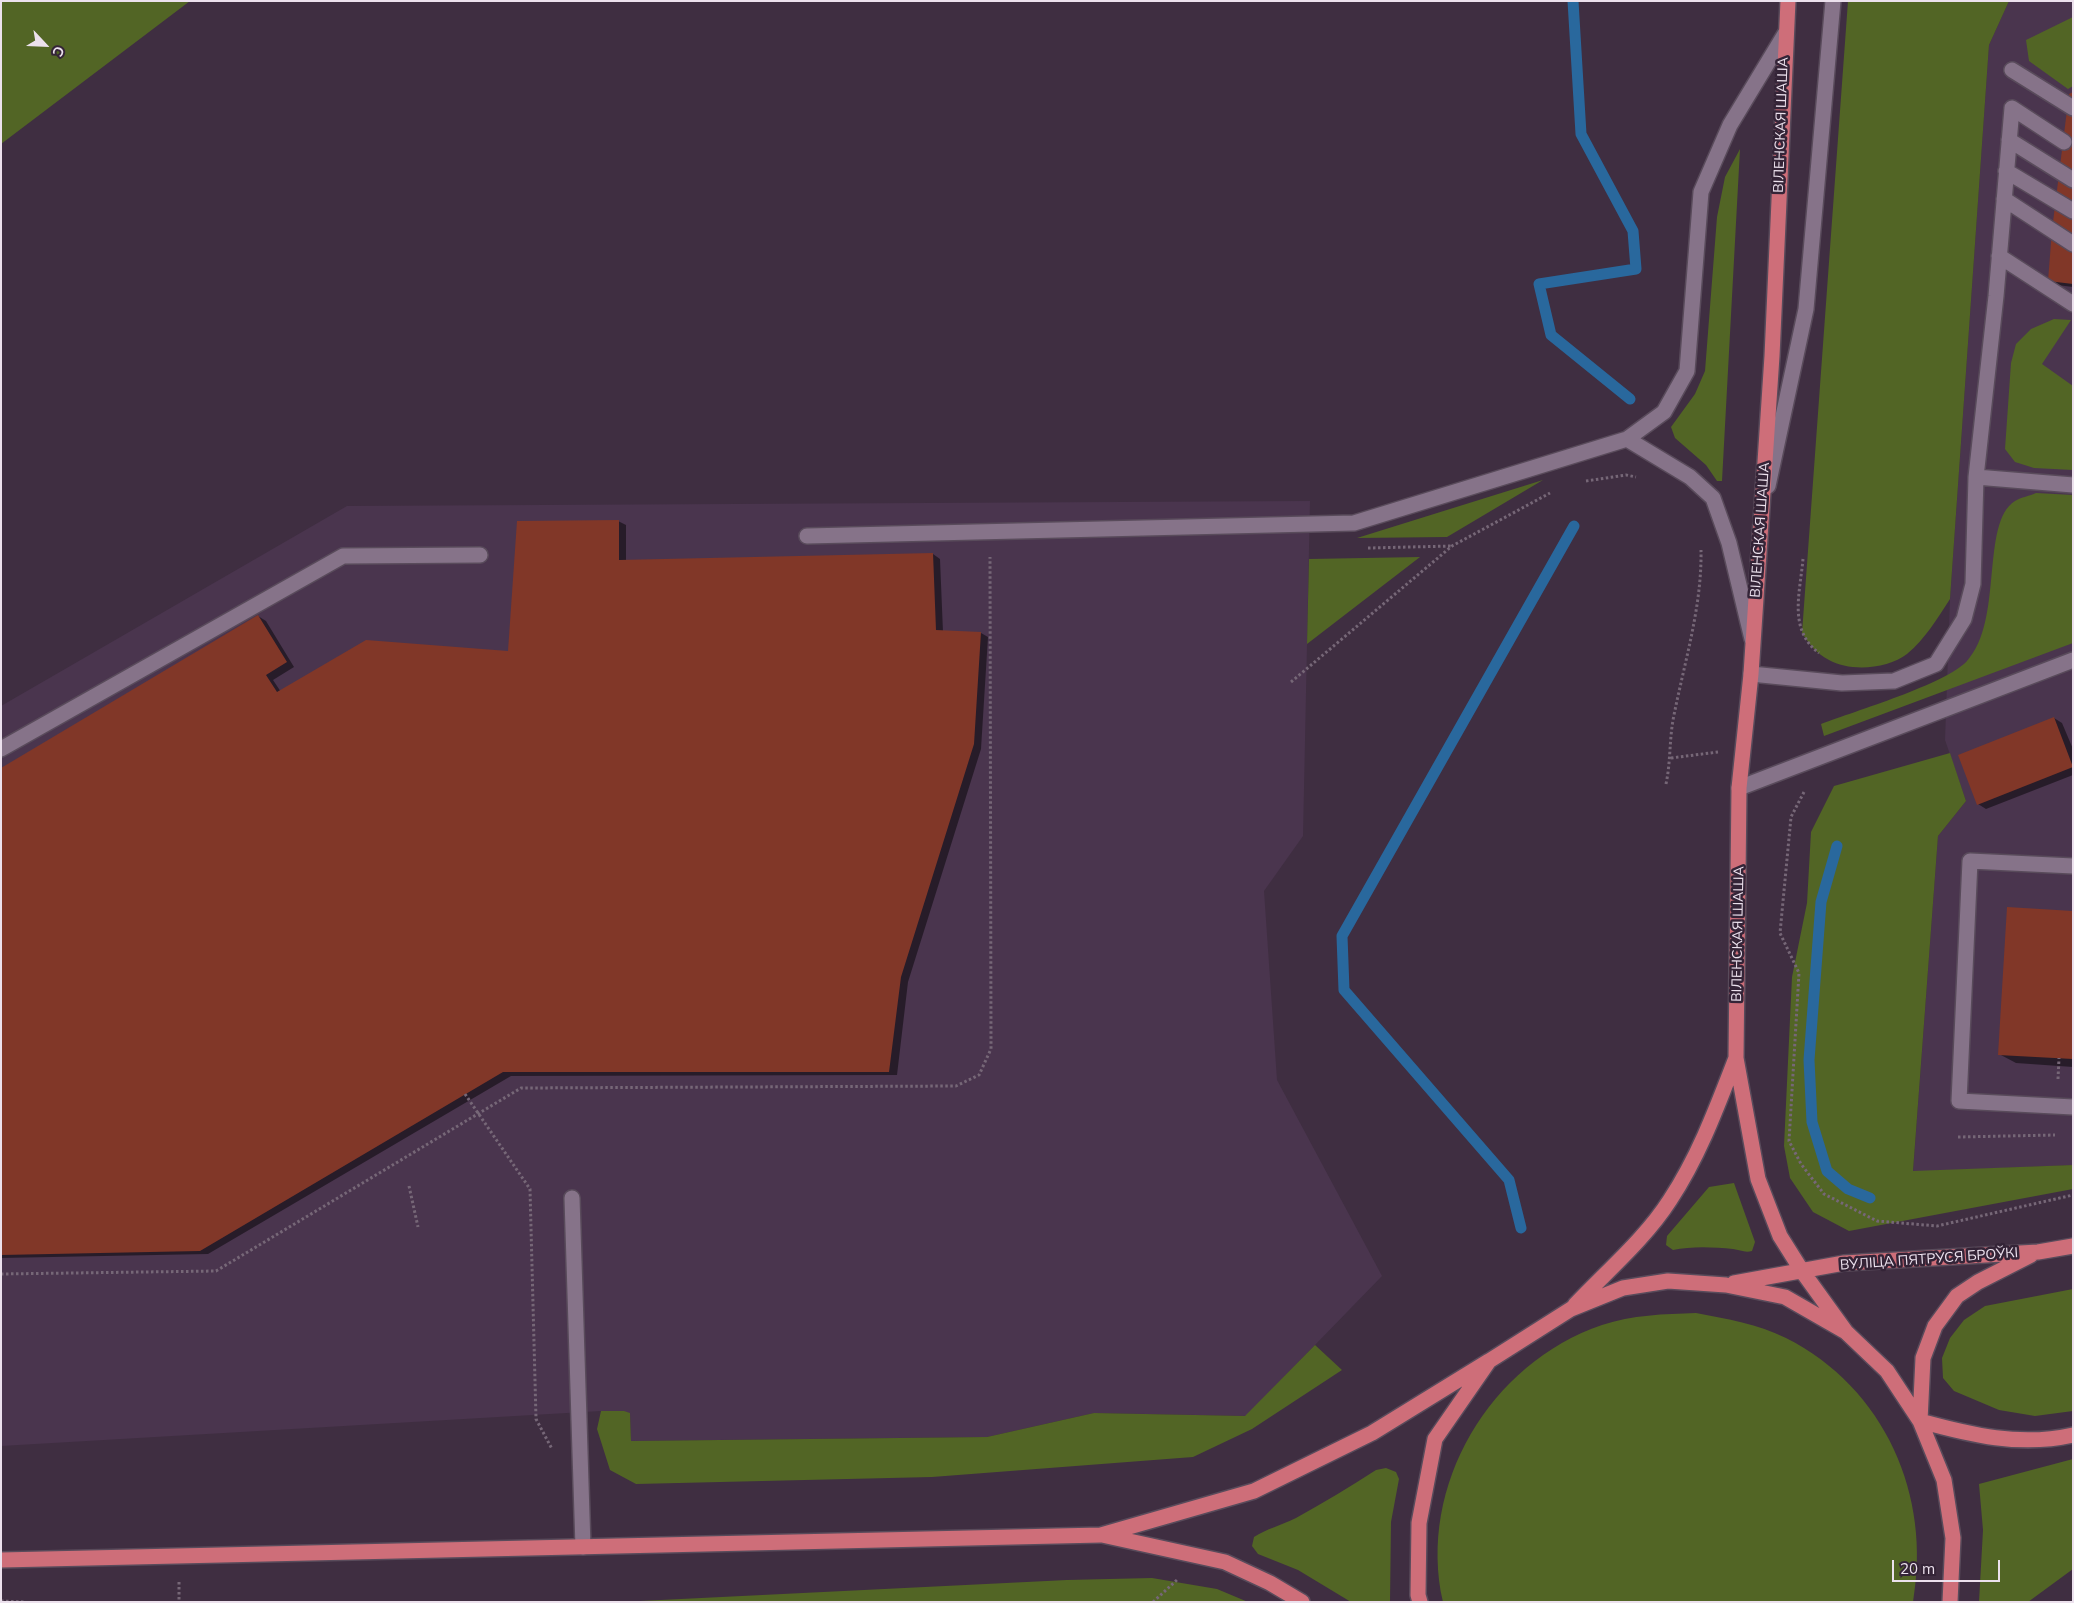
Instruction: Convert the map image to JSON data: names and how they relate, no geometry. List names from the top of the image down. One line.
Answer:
{"streets":{"main road":["ВІЛЕНСКАЯ ШАША","ВУЛІЦА ПЯТРУСЯ БРОЎКІ"]},"scale_bar":"20 m","north":"bottom right"}
